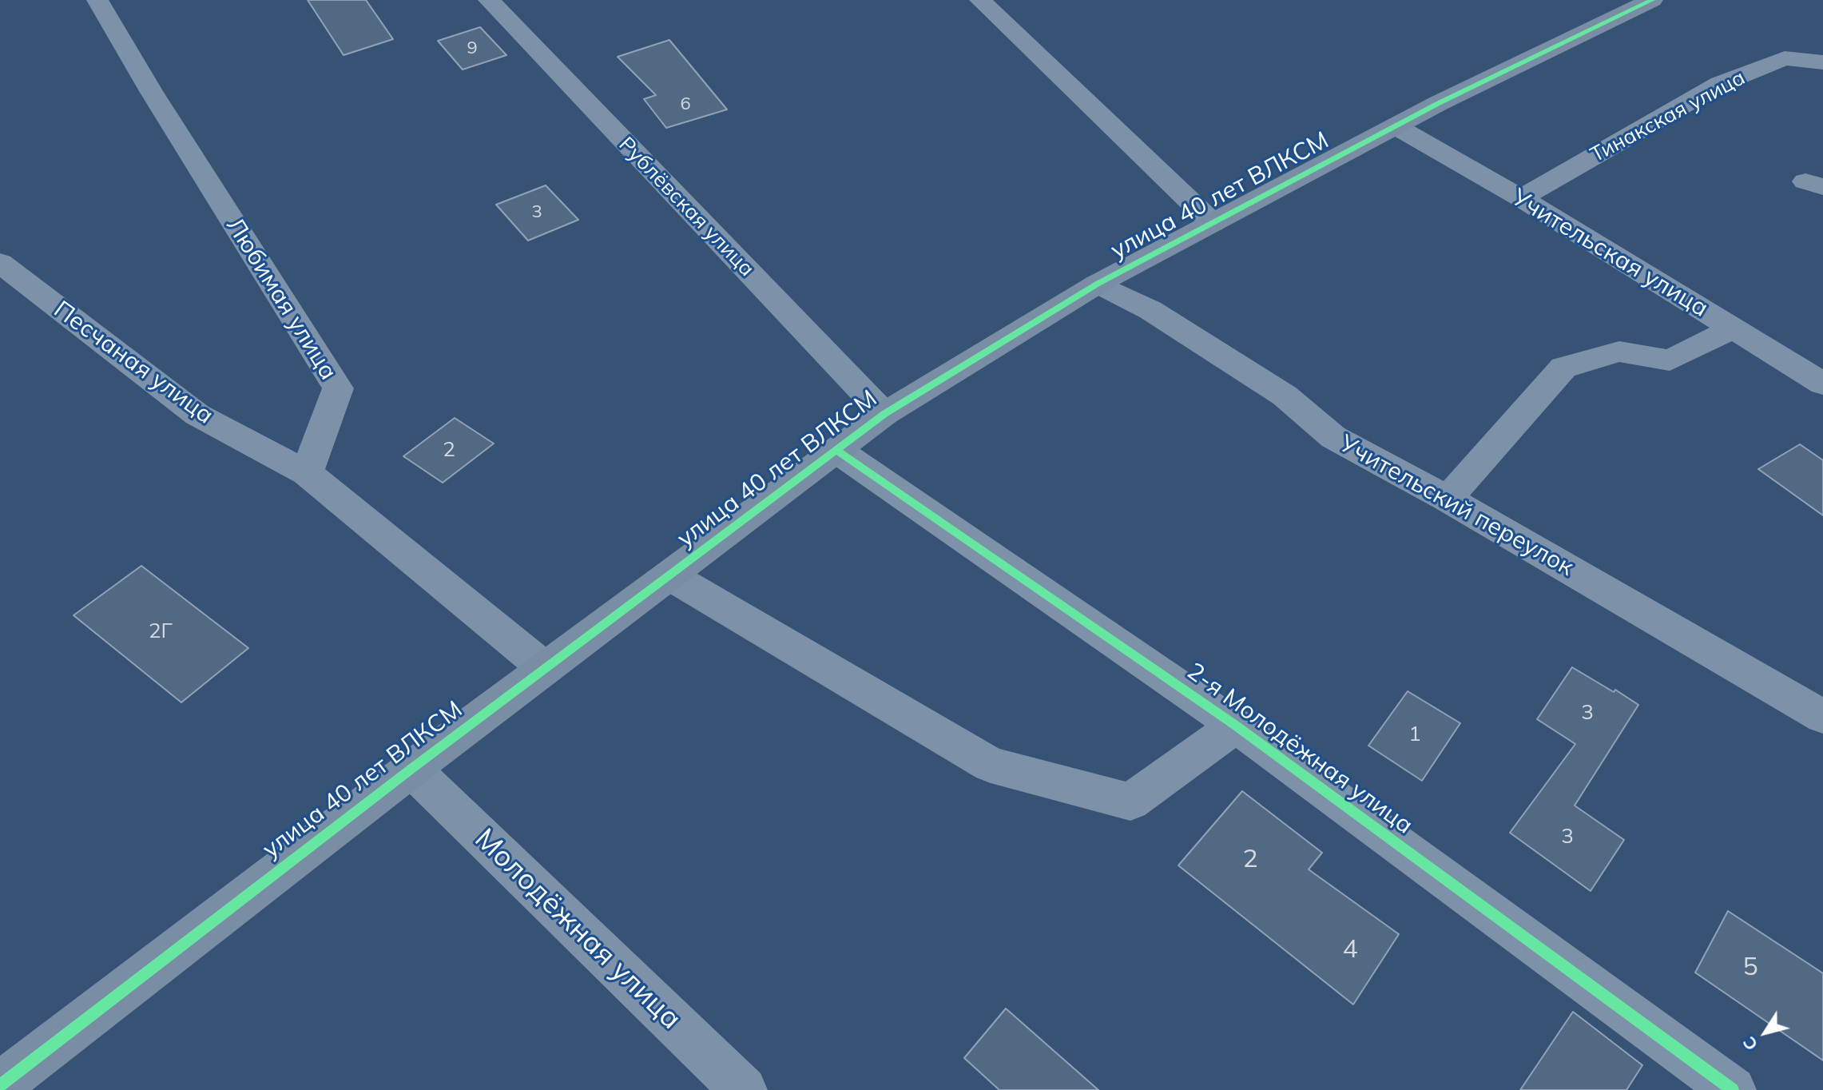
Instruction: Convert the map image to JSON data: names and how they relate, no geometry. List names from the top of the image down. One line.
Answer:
{"streets":{"street":["Тинакская улица","улица 40 лет ВЛКСМ","Рублёвская улица","Учительская улица","Любимая улица","Песчаная улица","Учительский переулок","2-я Молодёжная улица","Молодёжная улица"]},"crossings":[["Тинакская улица","Учительская улица"],["улица 40 лет ВЛКСМ","Рублёвская улица"],["улица 40 лет ВЛКСМ","Учительская улица"],["улица 40 лет ВЛКСМ","Учительский переулок"],["улица 40 лет ВЛКСМ","2-я Молодёжная улица"],["улица 40 лет ВЛКСМ","Молодёжная улица"],["Любимая улица","Песчаная улица"]],"house_numbers":["9","6","3","2","2Г","3","1","3","2","4","5"],"north":"bottom left"}
